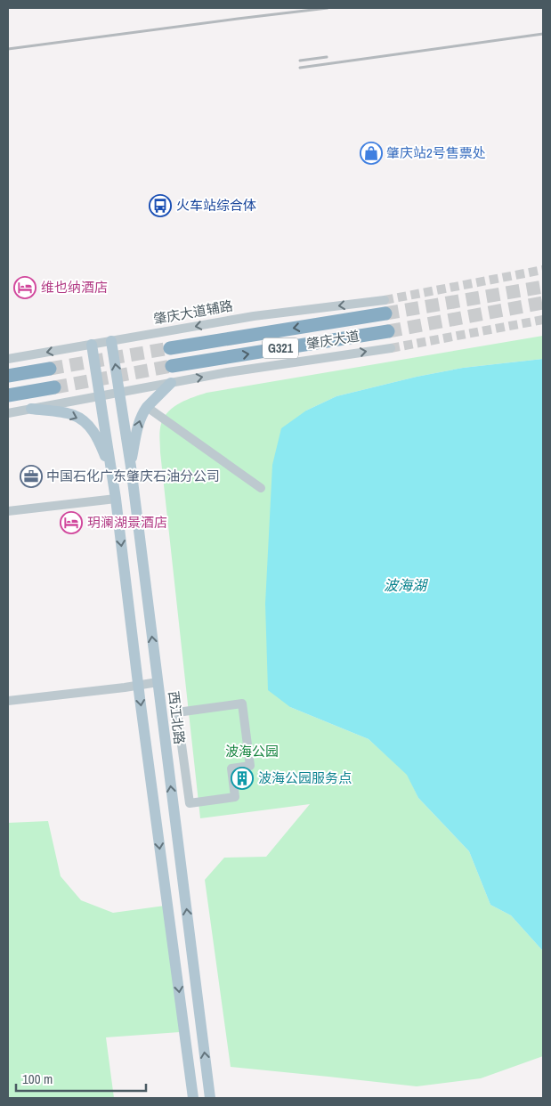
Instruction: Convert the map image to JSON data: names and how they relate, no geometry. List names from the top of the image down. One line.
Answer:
{"streets":{"highway":["肇庆大道","G321"],"main road":["西江北路"],"street":["肇庆大道辅路"]},"crossings":[["肇庆大道辅路","肇庆大道"],["肇庆大道辅路","西江北路"]],"water":["波海湖"],"parks":["波海公园"],"places":{"shop":["肇庆站2号售票处"],"bus stop":["火车站综合体"],"hotel":["维也纳酒店","玥澜湖景酒店"],"office":["中国石化广东肇庆石油分公司"],"building":["波海公园服务点"]},"scale_bar":"100 m"}
